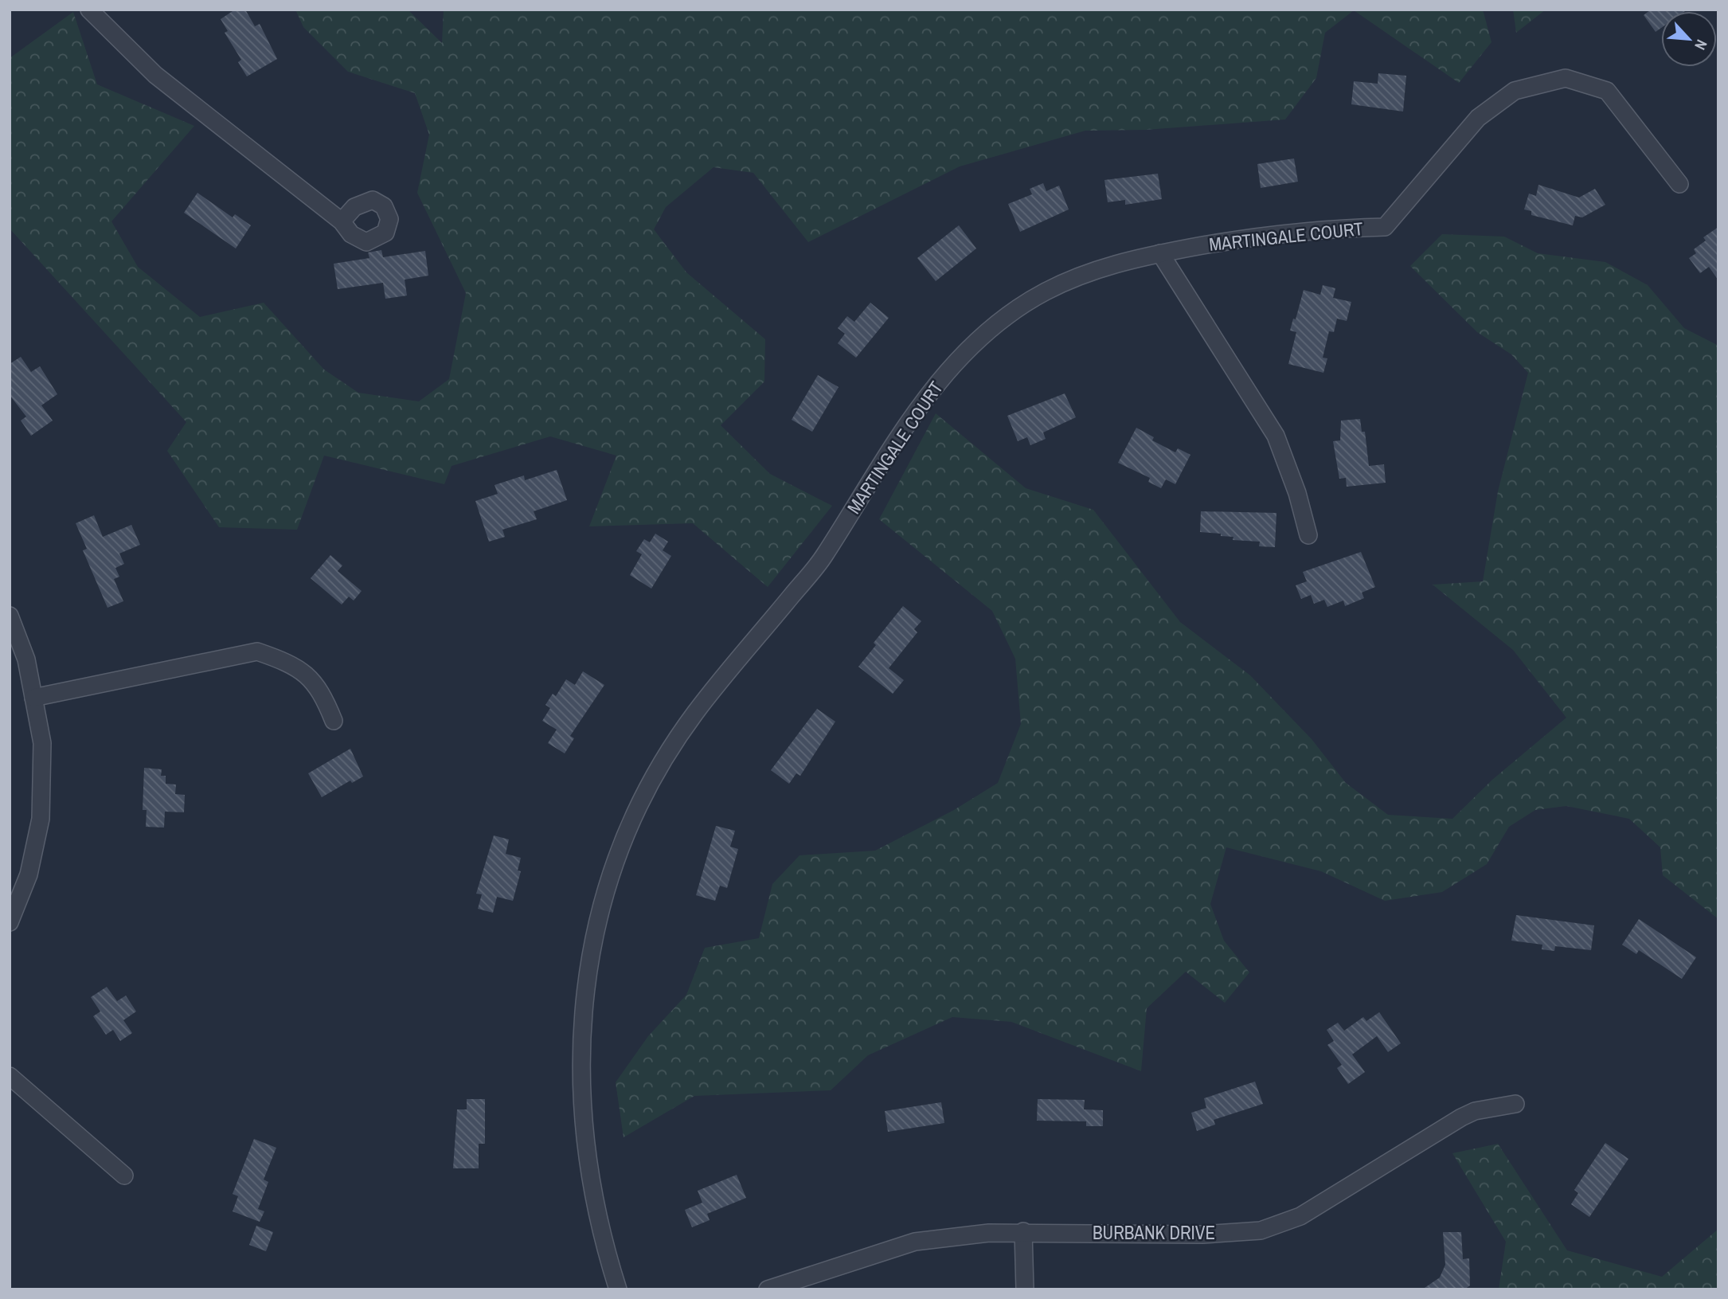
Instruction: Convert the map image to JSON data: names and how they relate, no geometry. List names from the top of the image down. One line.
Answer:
{"streets":{"street":["MARTINGALE COURT","BURBANK DRIVE"]},"north":"bottom right"}
